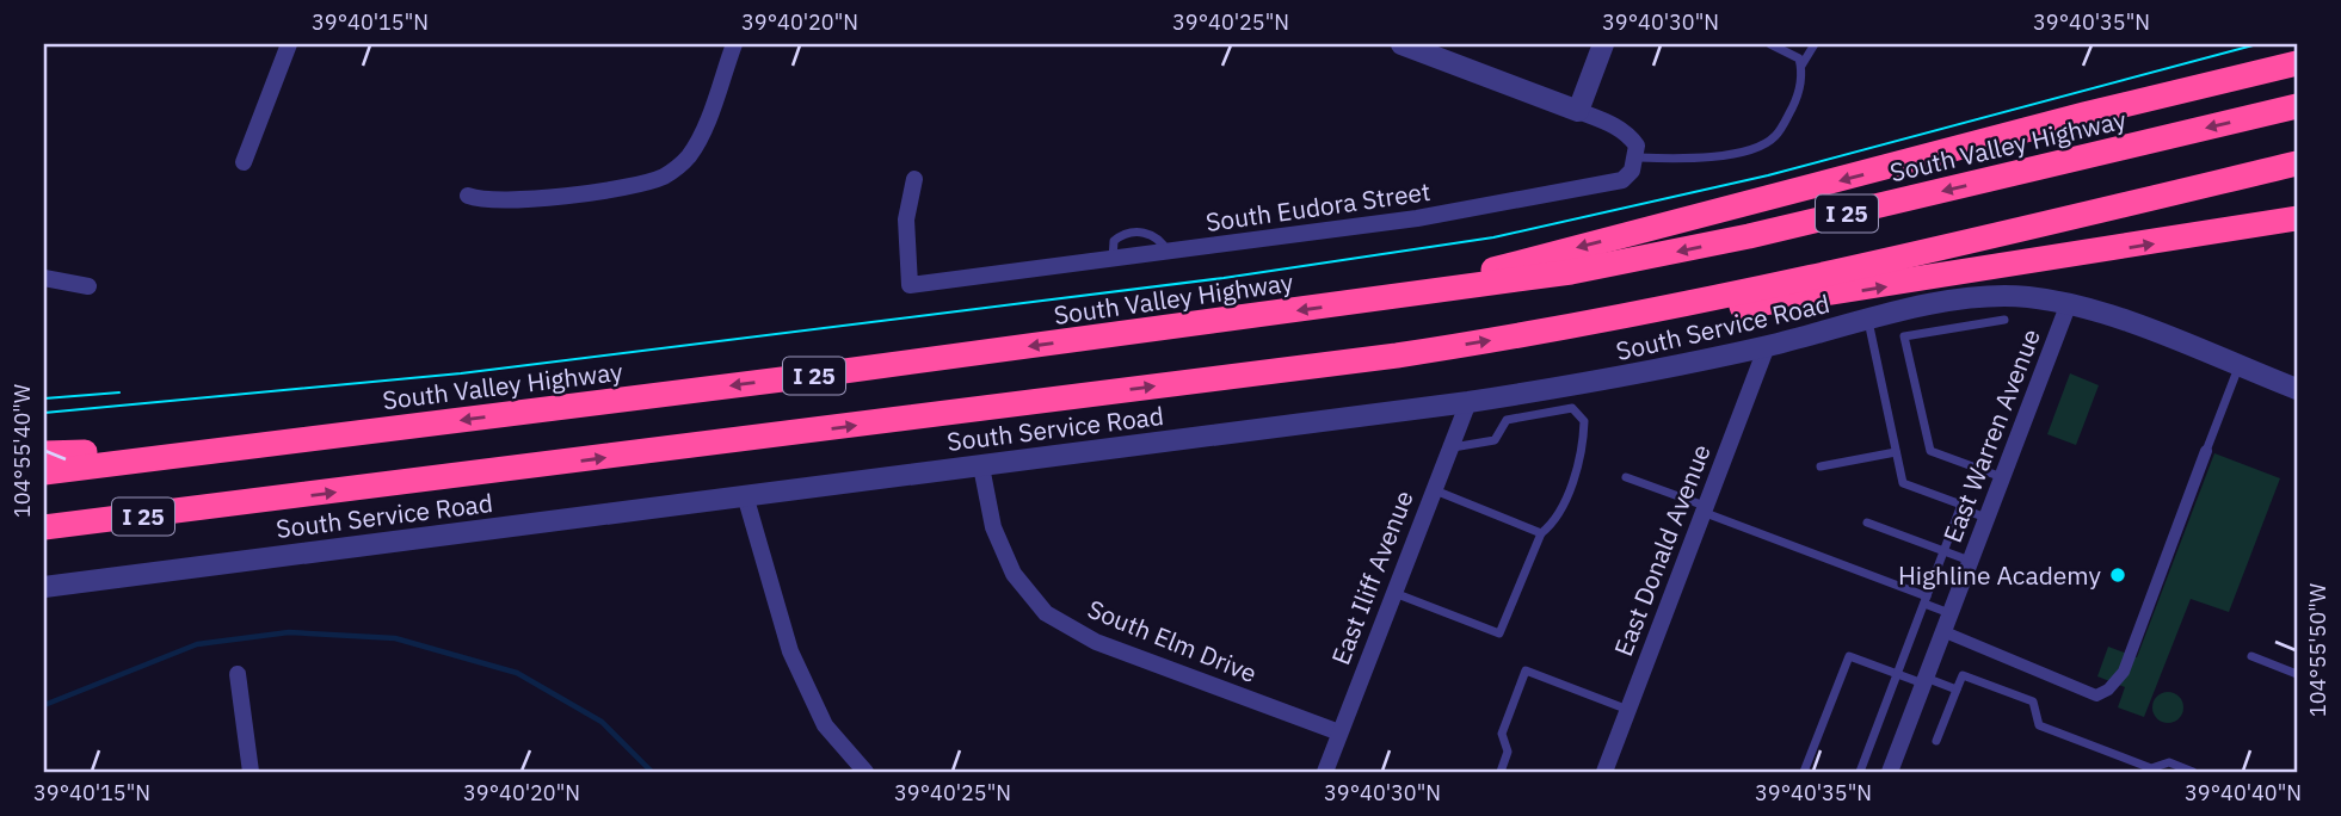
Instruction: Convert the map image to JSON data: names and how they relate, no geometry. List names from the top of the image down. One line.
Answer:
{"streets":{"highway":["South Valley Highway","I 25"],"street":["South Eudora Street","South Service Road","East Warren Avenue","East Donald Avenue","East Iliff Avenue","South Elm Drive"]},"crossings":[["South Service Road","East Warren Avenue"],["South Service Road","East Donald Avenue"],["South Service Road","East Iliff Avenue"],["South Service Road","South Elm Drive"],["East Iliff Avenue","South Elm Drive"]],"places":["Highline Academy"],"coordinates":["39°40'15\"N","39°40'20\"N","39°40'25\"N","39°40'30\"N","39°40'35\"N","104°55'40\"W","104°55'50\"W","39°40'40\"N"]}
